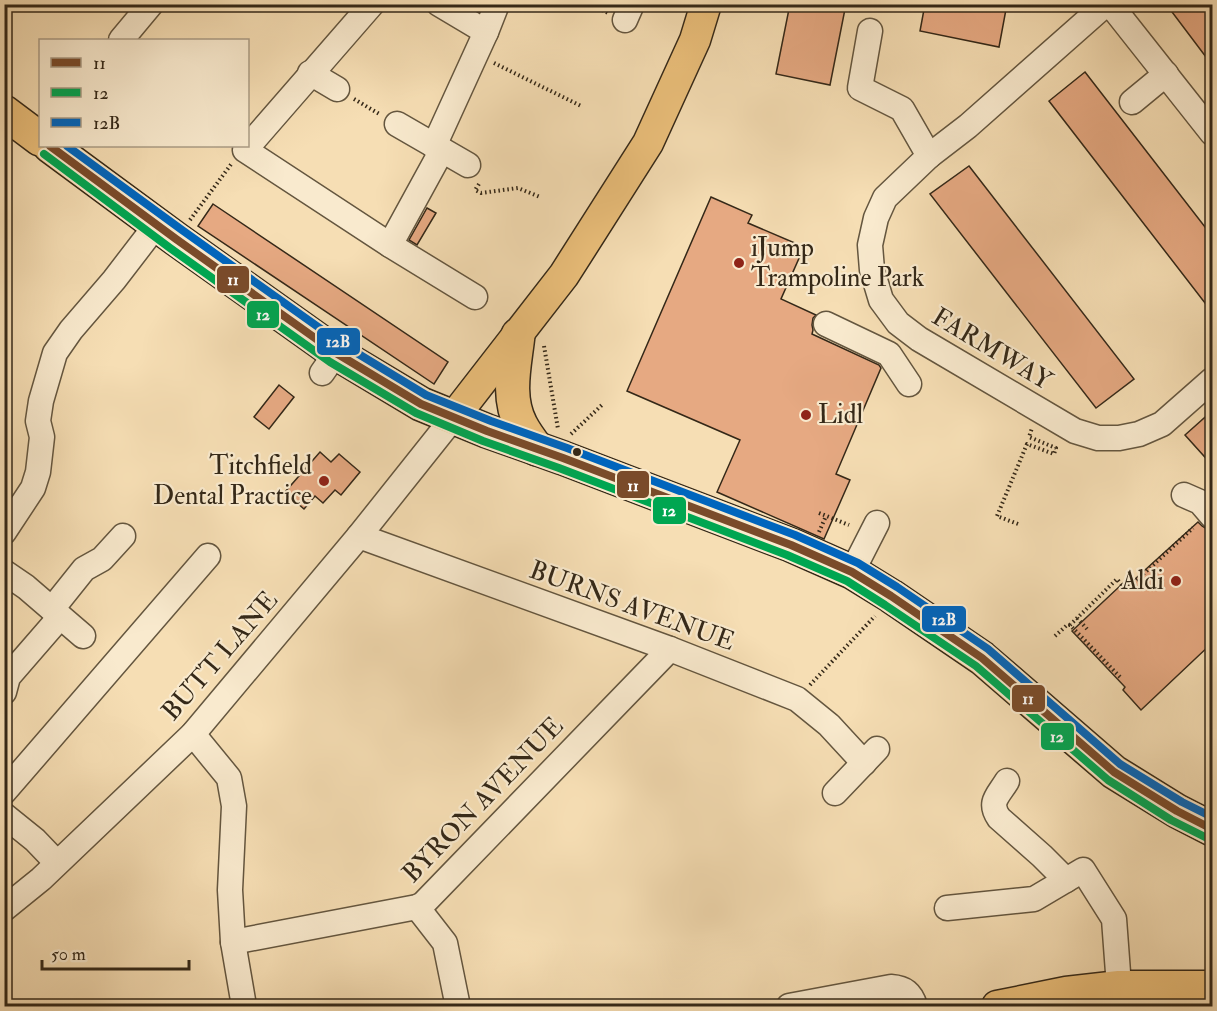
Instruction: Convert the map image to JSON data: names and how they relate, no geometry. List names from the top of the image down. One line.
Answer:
{"streets":{"street":["FARMWAY","BURNS AVENUE","BUTT LANE","BYRON AVENUE"]},"crossings":[["BURNS AVENUE","BUTT LANE"],["BURNS AVENUE","BYRON AVENUE"]],"places":["iJump Trampoline Park","Lidl","Titchfield Dental Practice","Aldi"],"lines":["transit line 11","transit line 12B","transit line 12"],"legend":["11","12","12B"],"scale_bar":"50 m"}
